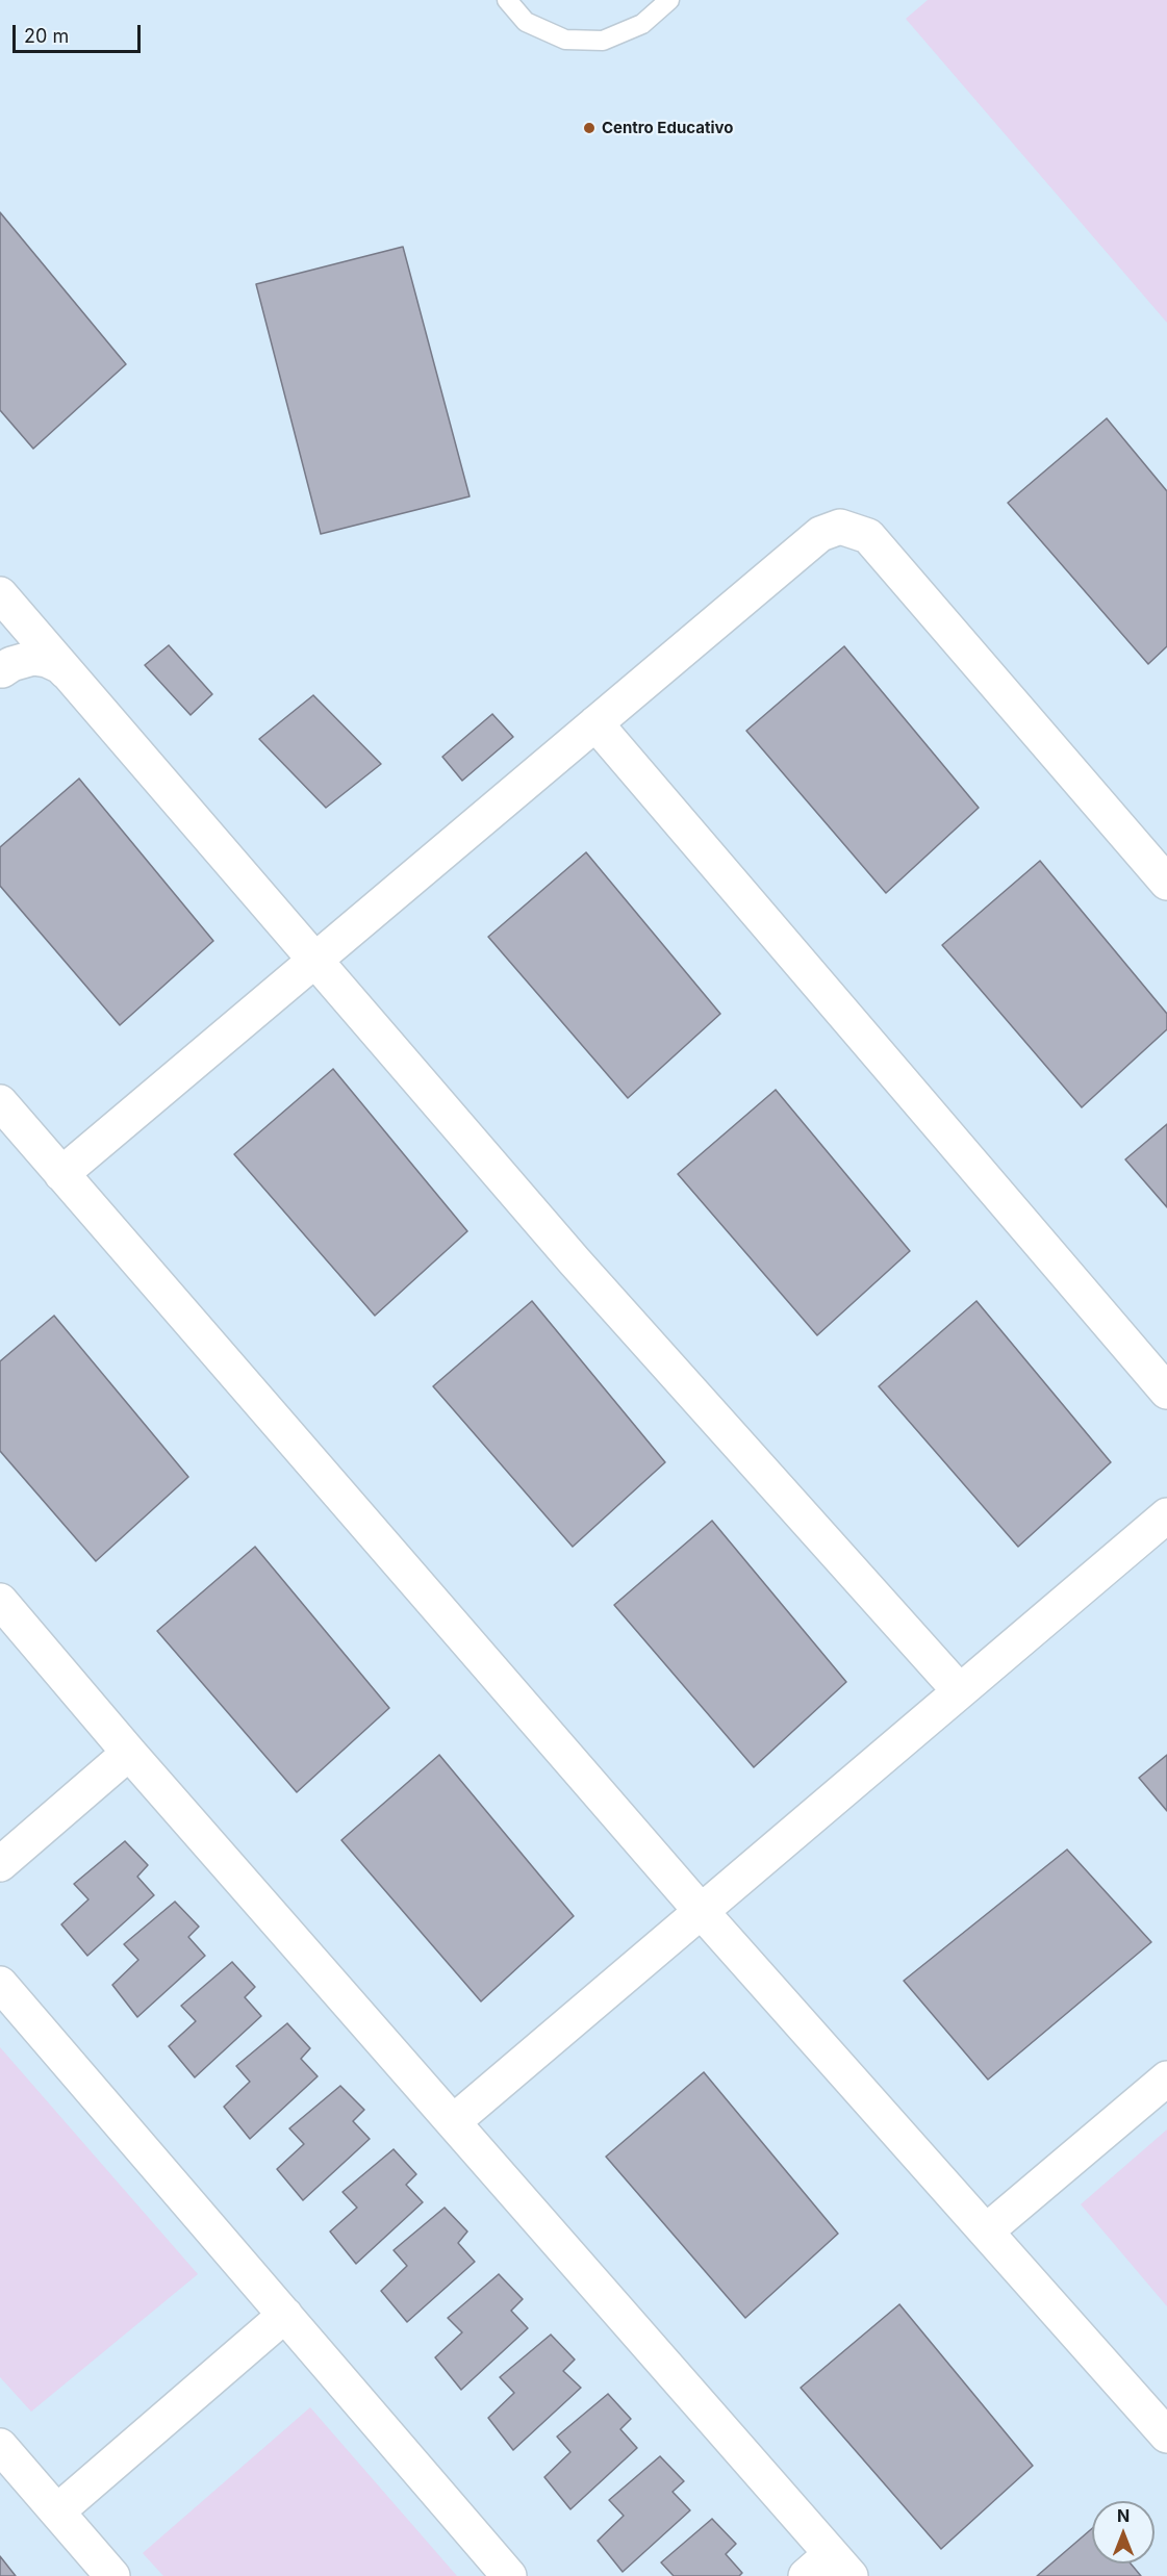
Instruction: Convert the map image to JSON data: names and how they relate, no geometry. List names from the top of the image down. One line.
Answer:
{"places":["Centro Educativo"],"scale_bar":"20 m","north":"top"}
